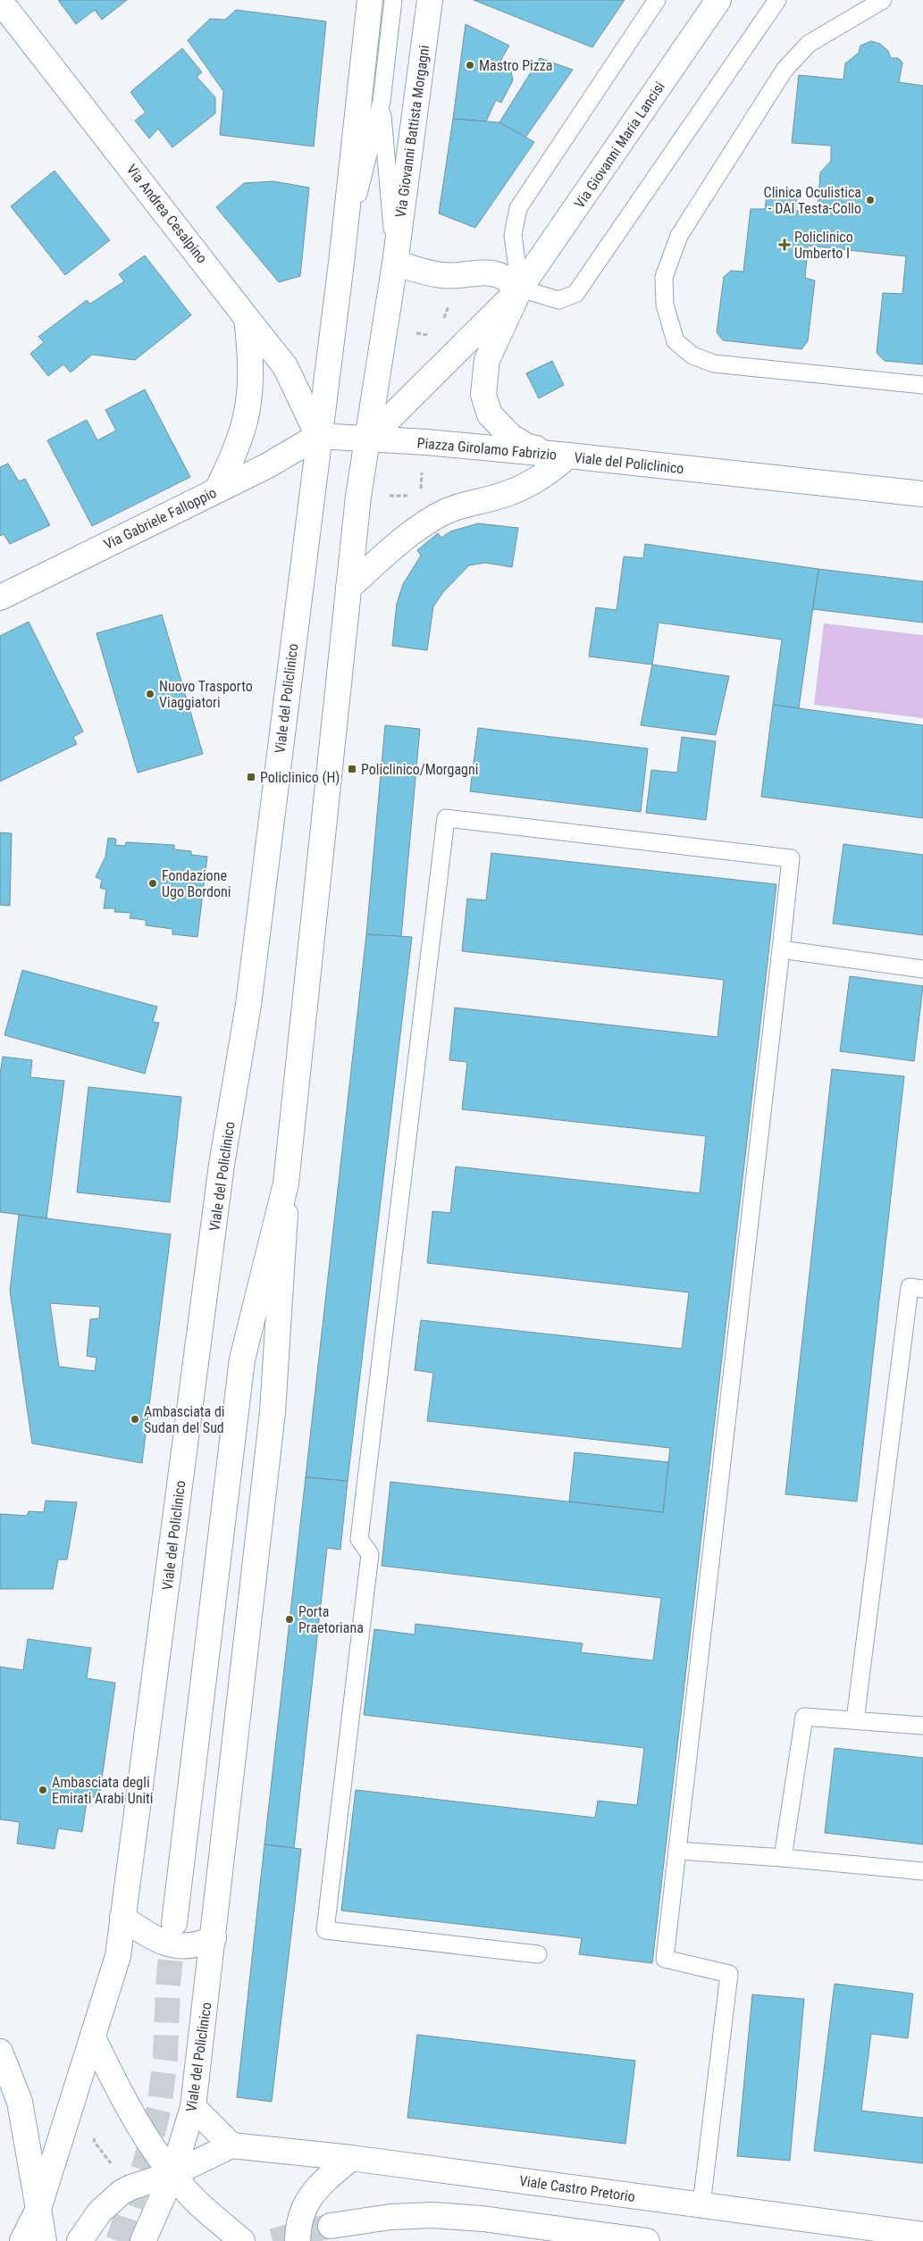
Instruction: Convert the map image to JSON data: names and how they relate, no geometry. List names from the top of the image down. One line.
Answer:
{"streets":{"main road":["Via Giovanni Battista Morgagni","Via Giovanni Maria Lancisi","Via Andrea Cesalpino","Piazza Girolamo Fabrizio","Viale del Policlinico","Via Gabriele Falloppio","Viale Castro Pretorio"]},"crossings":[["Via Giovanni Battista Morgagni","Via Andrea Cesalpino"],["Via Giovanni Battista Morgagni","Piazza Girolamo Fabrizio"],["Via Giovanni Battista Morgagni","Viale del Policlinico"],["Via Giovanni Battista Morgagni","Via Gabriele Falloppio"],["Via Giovanni Maria Lancisi","Piazza Girolamo Fabrizio"],["Via Andrea Cesalpino","Piazza Girolamo Fabrizio"],["Via Andrea Cesalpino","Viale del Policlinico"],["Via Andrea Cesalpino","Via Gabriele Falloppio"],["Piazza Girolamo Fabrizio","Viale del Policlinico"],["Piazza Girolamo Fabrizio","Via Gabriele Falloppio"],["Viale del Policlinico","Via Gabriele Falloppio"]],"places":{"other":["Mastro Pizza","Clinica Oculistica - DAI Testa-Collo","Nuovo Trasporto Viaggiatori","Fondazione Ugo Bordoni","Ambasciata di Sudan del Sud","Porta Praetoriana","Ambasciata degli Emirati Arabi Uniti"],"health":["Policlinico Umberto I"],"transit":["Policlinico/Morgagni","Policlinico (H)"]}}
